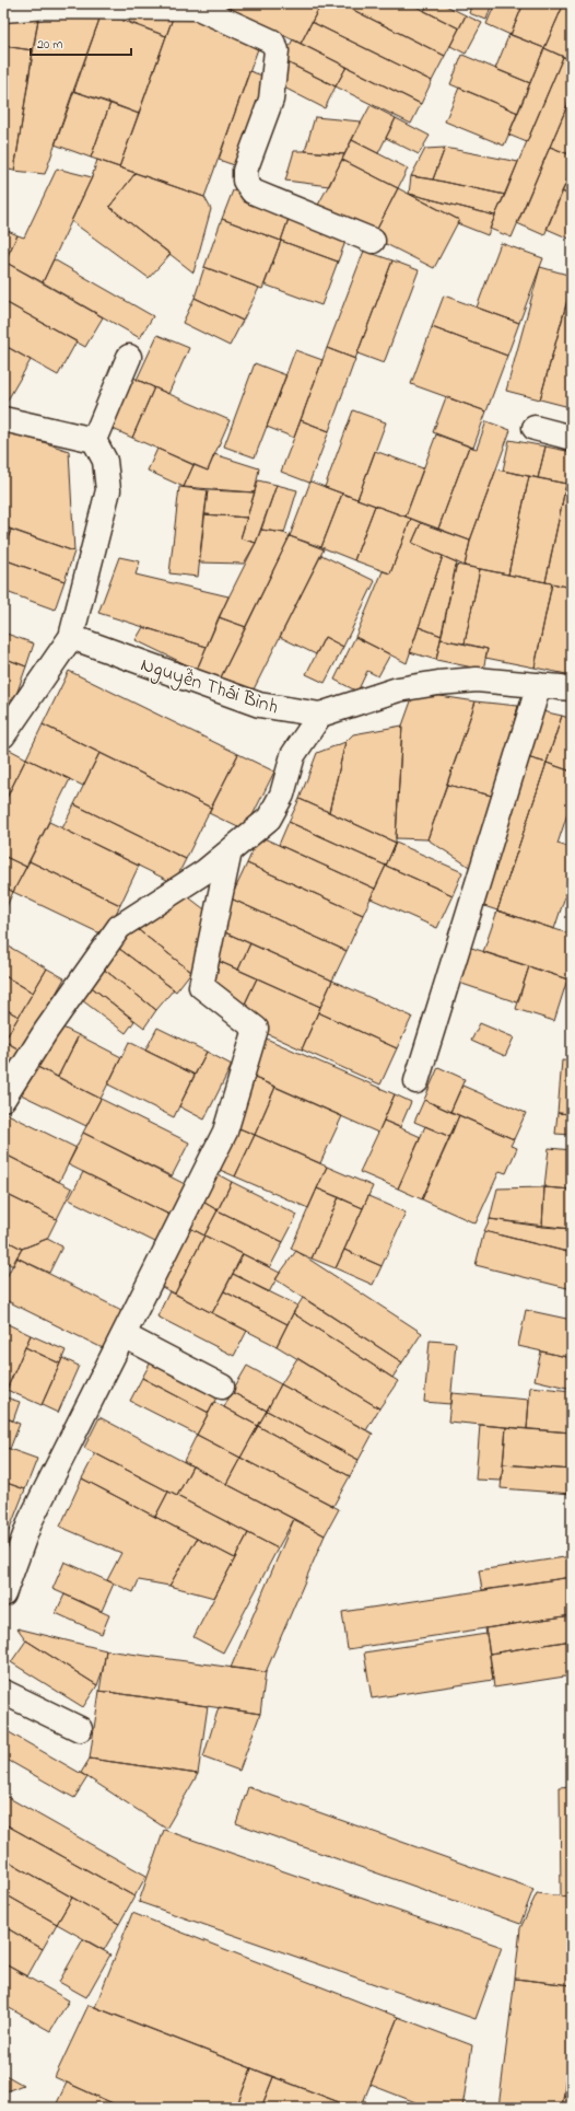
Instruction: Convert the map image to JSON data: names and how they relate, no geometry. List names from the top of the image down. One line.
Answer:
{"streets":{"street":["Nguyễn Thái Bình"]},"scale_bar":"20 m"}
